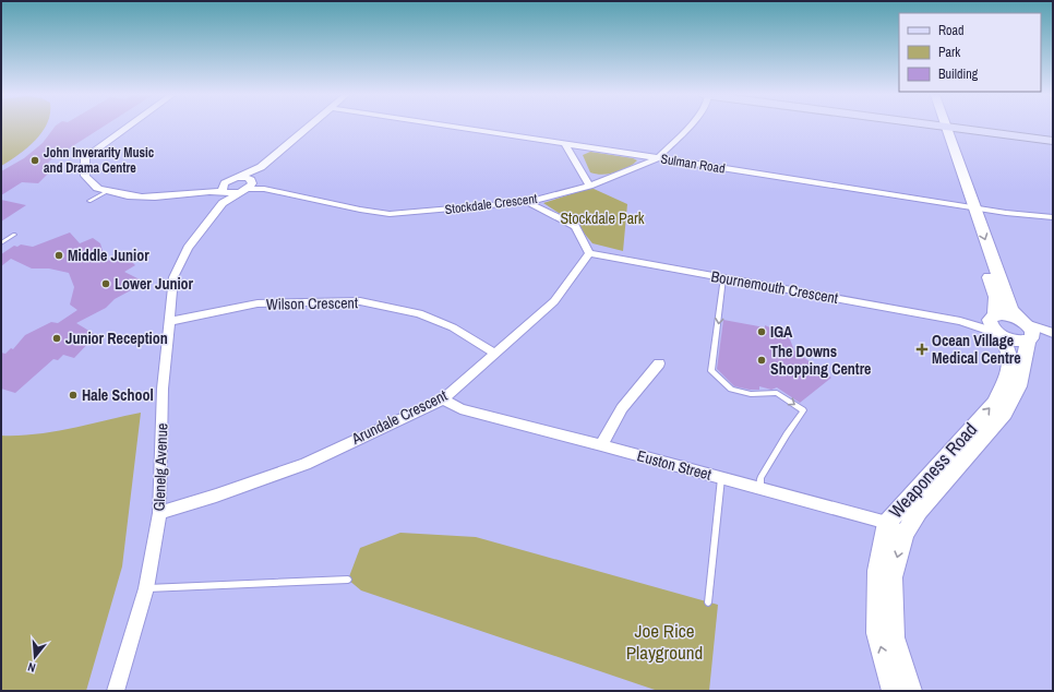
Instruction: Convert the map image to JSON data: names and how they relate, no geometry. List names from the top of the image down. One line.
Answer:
{"streets":{"main road":["Weaponess Road"],"street":["Sulman Road","Stockdale Crescent","Bournemouth Crescent","Wilson Crescent","Arundale Crescent","Euston Street","Glenelg Avenue"]},"crossings":[["Sulman Road","Stockdale Crescent"],["Sulman Road","Weaponess Road"],["Stockdale Crescent","Glenelg Avenue"],["Bournemouth Crescent","Arundale Crescent"],["Bournemouth Crescent","Weaponess Road"],["Wilson Crescent","Arundale Crescent"],["Wilson Crescent","Glenelg Avenue"],["Arundale Crescent","Euston Street"],["Arundale Crescent","Glenelg Avenue"],["Euston Street","Weaponess Road"]],"parks":["Stockdale Park","Joe Rice Playground"],"places":{"other":["John Inverarity Music and Drama Centre","Middle Junior","Lower Junior","IGA","Junior Reception","The Downs Shopping Centre","Hale School"],"health":["Ocean Village Medical Centre"]},"legend":["Road","Park","Building"],"north":"bottom"}
